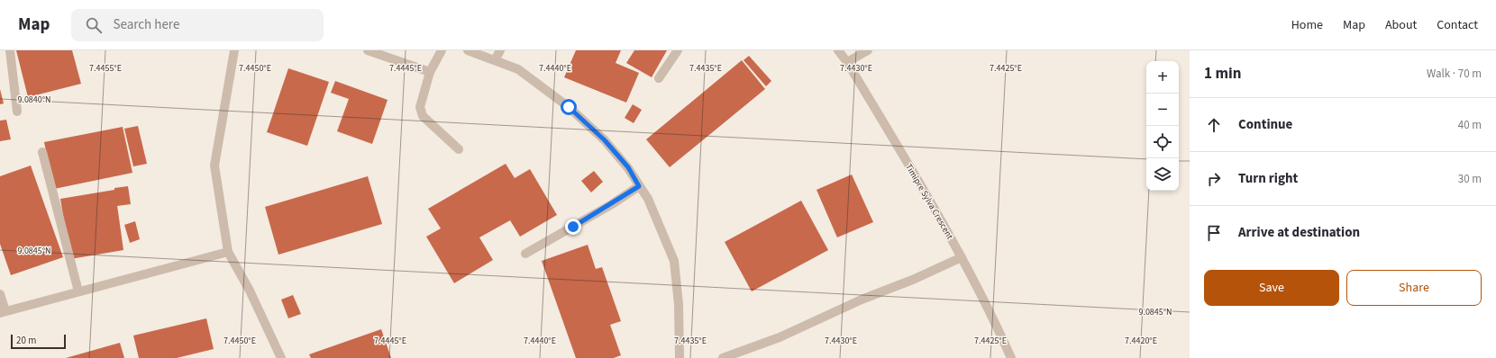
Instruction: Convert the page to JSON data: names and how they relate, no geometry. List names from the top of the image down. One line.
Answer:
{"streets":{"street":["Timipre Sylva Crescent"]},"scale_bar":"20 m","page":{"header":"Map","search":"Search here","nav":["Home","Map","About","Contact"],"heading":["1 min","Walk · 70 m"],"map_buttons":["+","−"],"list":[["Continue","40 m"],["Turn right","30 m"],"Arrive at destination"],"buttons":["Save","Share"],"scale":"20 m"},"coordinates":["7.4455°E","7.4450°E","7.4445°E","7.4440°E","7.4435°E","7.4430°E","7.4425°E","9.0840°N","9.0845°N","7.4420°E"]}
